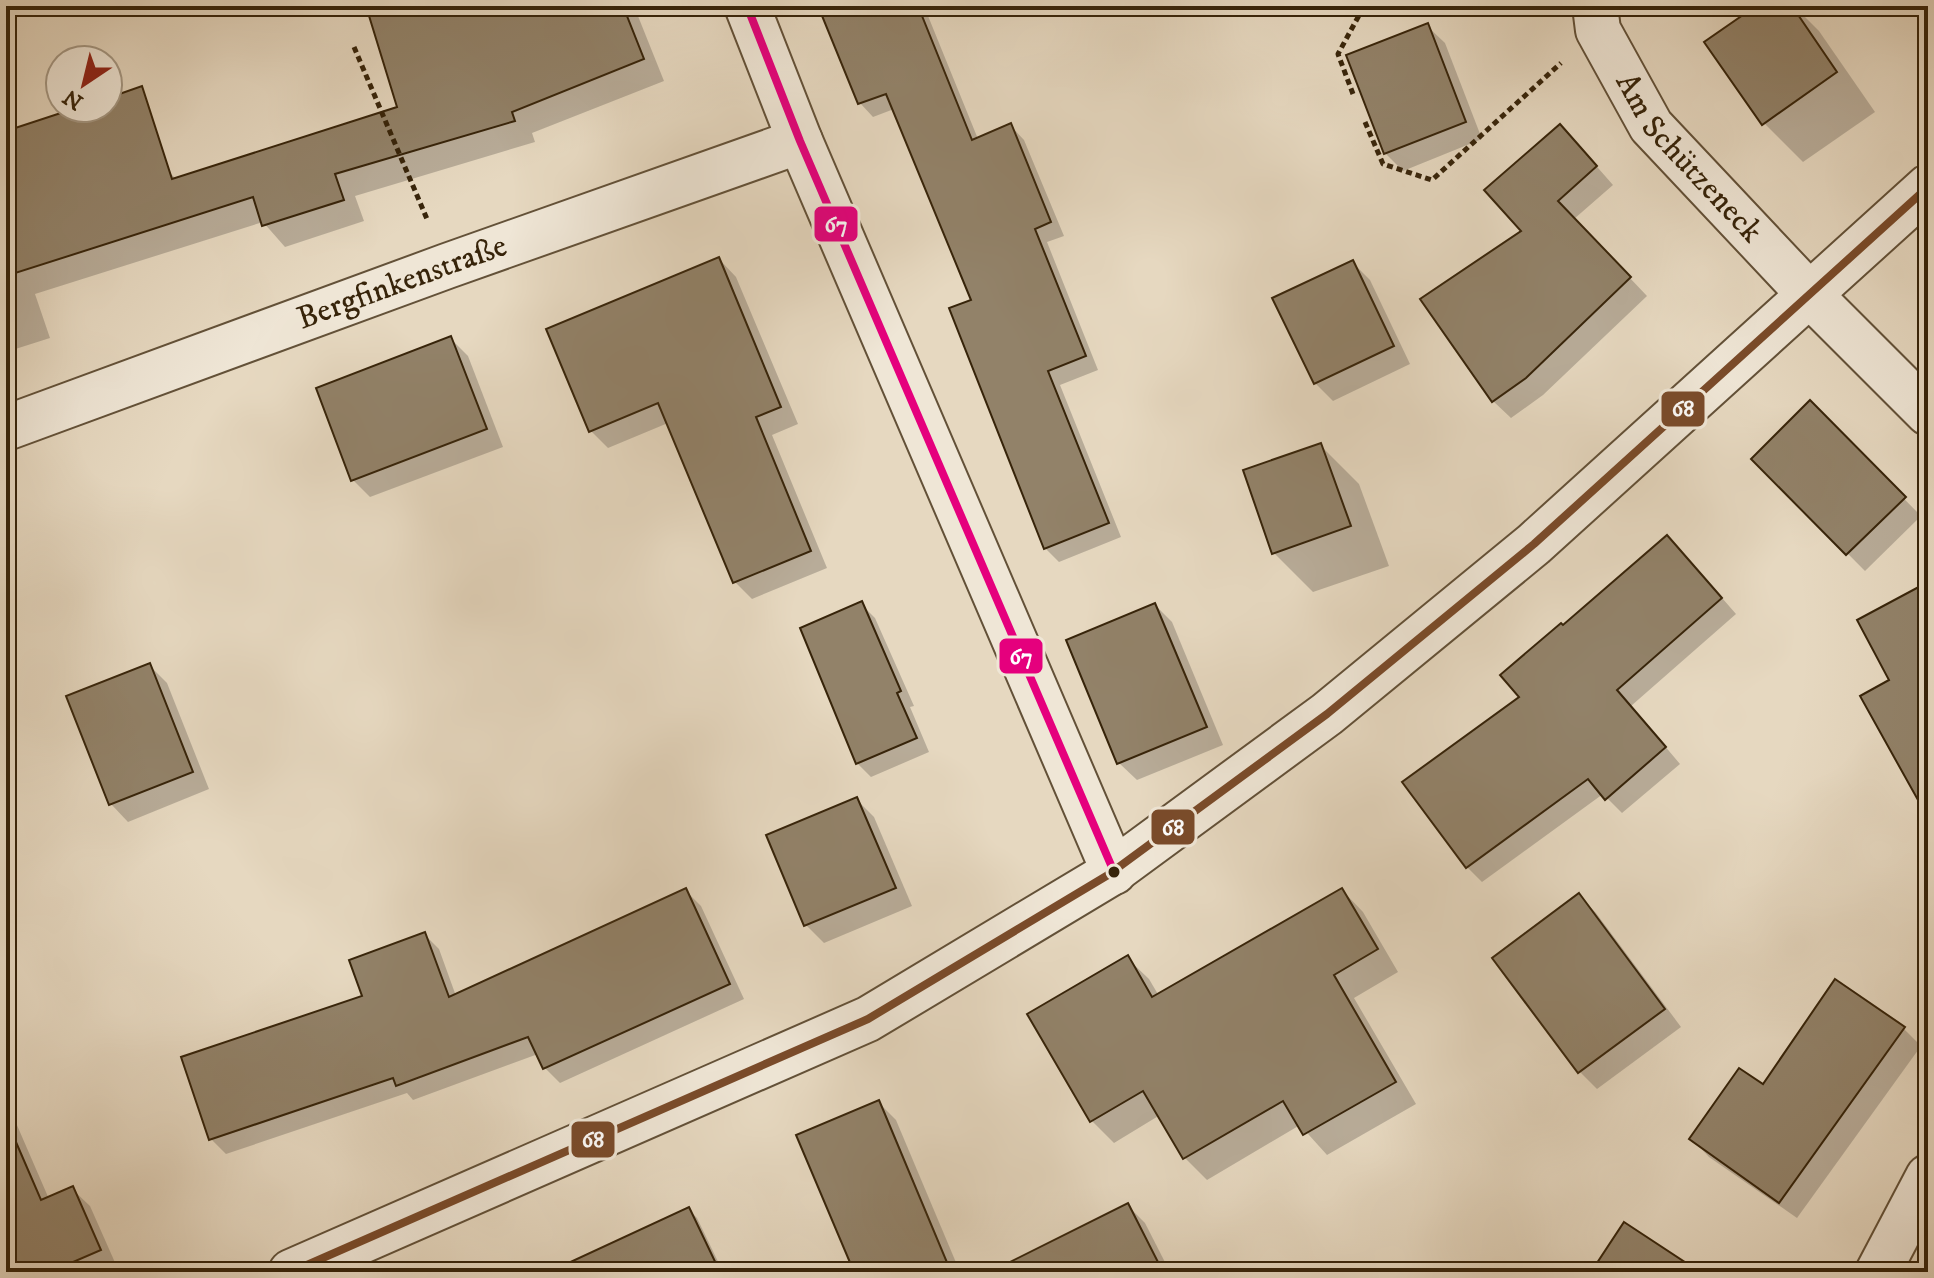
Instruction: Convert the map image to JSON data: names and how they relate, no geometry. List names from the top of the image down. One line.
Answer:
{"streets":{"street":["Am Schützeneck","Bergfinkenstraße"]},"lines":["transit line 67","transit line 68"],"north":"bottom left"}
